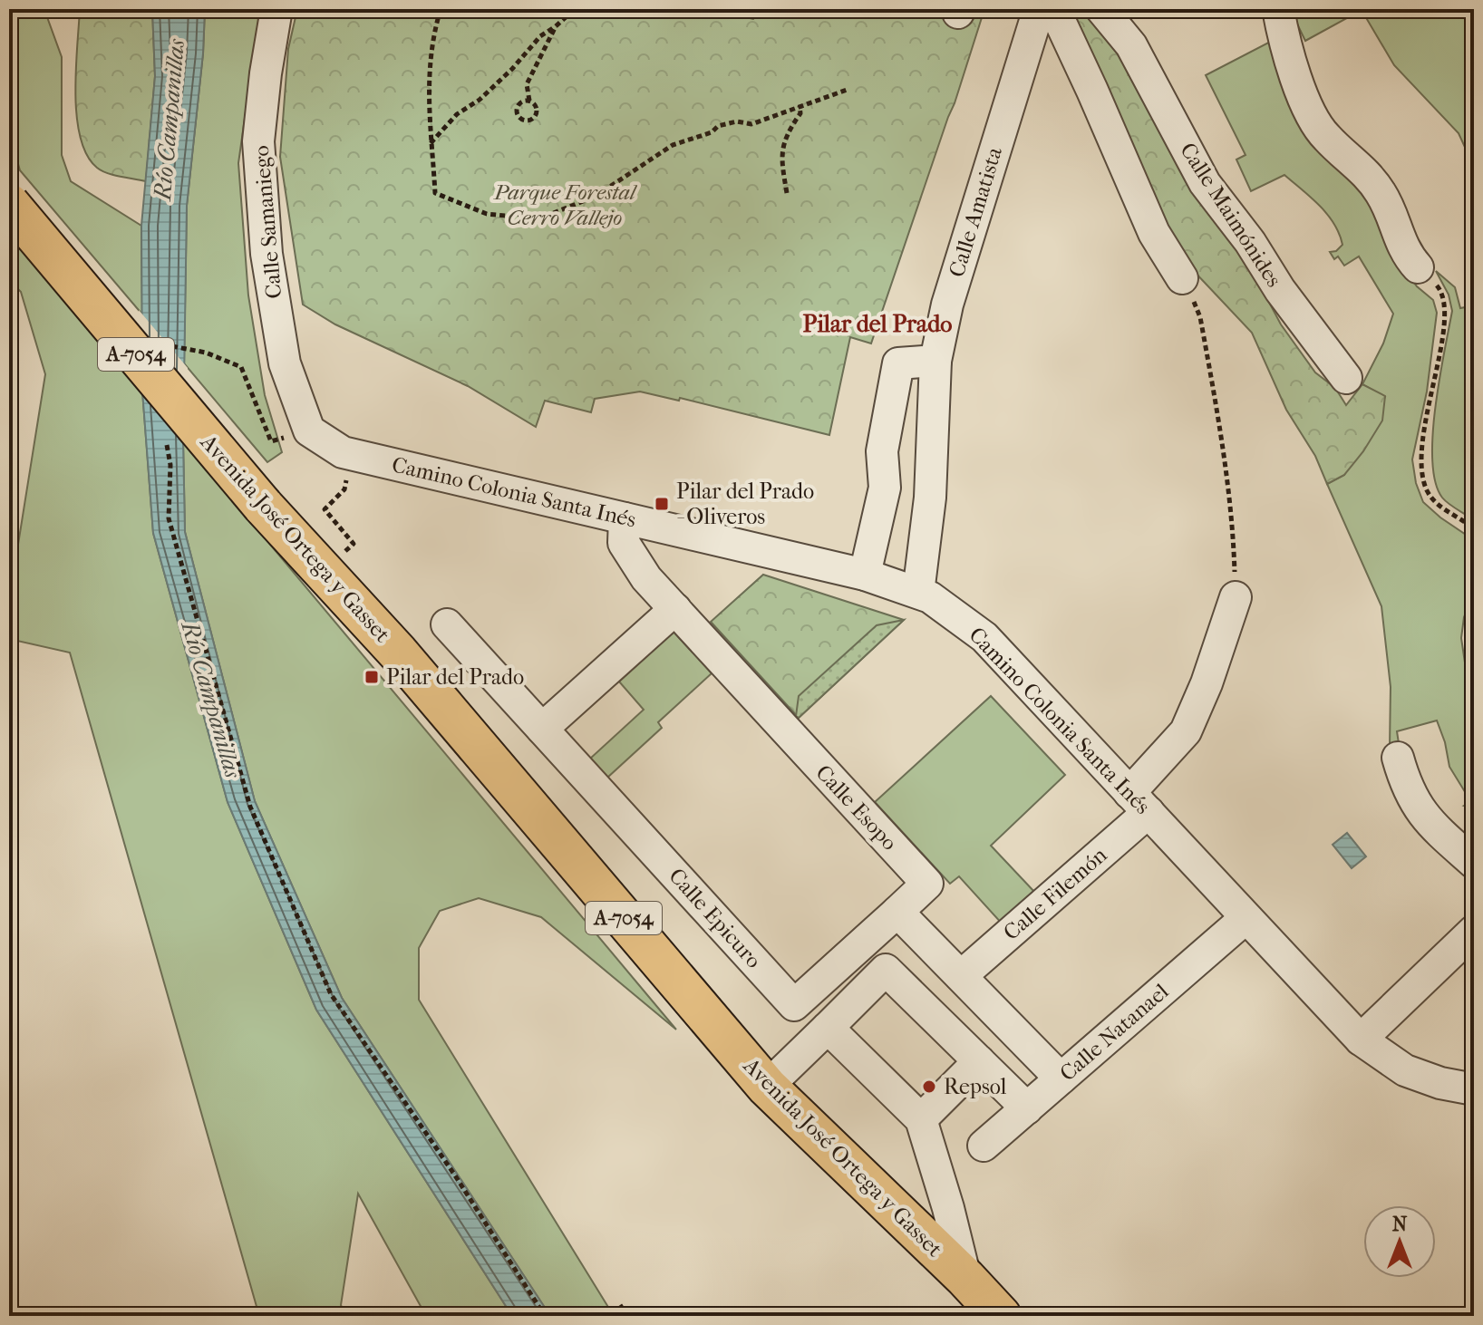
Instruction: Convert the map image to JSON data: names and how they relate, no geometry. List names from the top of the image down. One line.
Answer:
{"streets":{"main road":["A-7054","Avenida José Ortega y Gasset"],"street":["Calle Amatista","Calle Maimónides","Calle Samaniego","Camino Colonia Santa Inés","Calle Esopo","Calle Filemón","Calle Epicuro","Calle Natanael"]},"crossings":[["Calle Amatista","Camino Colonia Santa Inés"],["Calle Samaniego","Camino Colonia Santa Inés"],["Camino Colonia Santa Inés","Calle Esopo"],["Camino Colonia Santa Inés","Calle Filemón"],["Camino Colonia Santa Inés","Calle Natanael"],["Calle Esopo","Calle Epicuro"]],"districts":["Pilar del Prado"],"water":["Río Campanillas"],"parks":["Parque Forestal Cerro Vallejo"],"places":{"transit":["Pilar del Prado - Oliveros","Pilar del Prado"],"other":["Repsol"]},"north":"top"}
